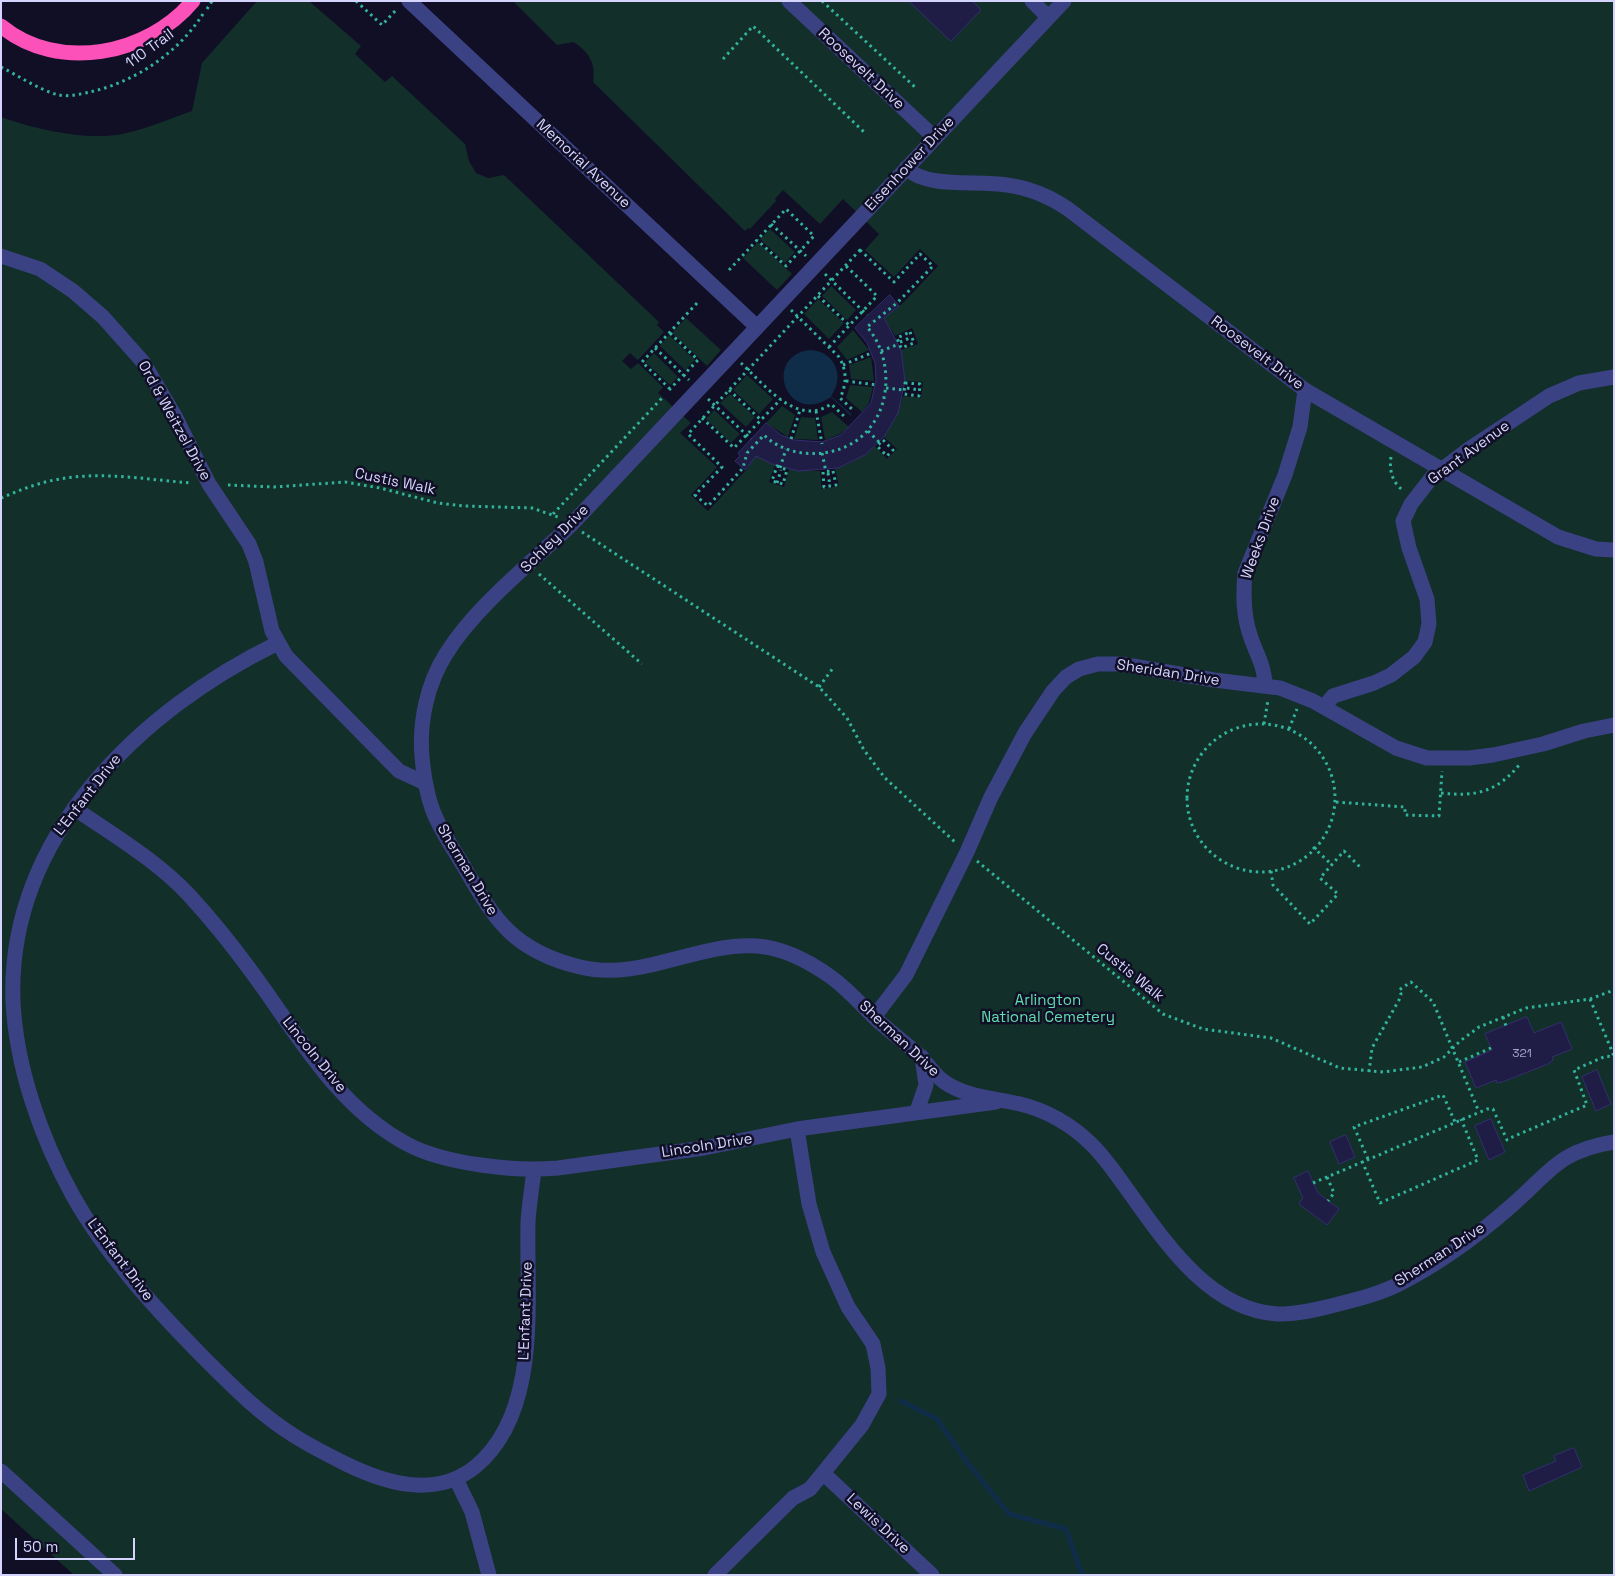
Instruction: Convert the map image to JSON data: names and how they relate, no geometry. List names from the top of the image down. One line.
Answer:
{"streets":{"street":["Roosevelt Drive","Memorial Avenue","Eisenhower Drive","Ord & Weitzel Drive","Grant Avenue","Weeks Drive","Schley Drive","Sheridan Drive","L'Enfant Drive","Sherman Drive","Lincoln Drive","Lewis Drive"],"path":["110 Trail","Custis Walk"]},"crossings":[["Roosevelt Drive","Eisenhower Drive"],["Roosevelt Drive","Grant Avenue"],["Roosevelt Drive","Weeks Drive"],["Memorial Avenue","Eisenhower Drive"],["Memorial Avenue","Schley Drive"],["Eisenhower Drive","Schley Drive"],["Ord & Weitzel Drive","L'Enfant Drive"],["Grant Avenue","Sheridan Drive"],["Custis Walk","Sheridan Drive"],["Weeks Drive","Sheridan Drive"],["Schley Drive","Sherman Drive"],["Sheridan Drive","Sherman Drive"],["L'Enfant Drive","Lincoln Drive"],["Sherman Drive","Lincoln Drive"]],"parks":["Arlington National Cemetery"],"house_numbers":["321"],"scale_bar":"50 m"}
